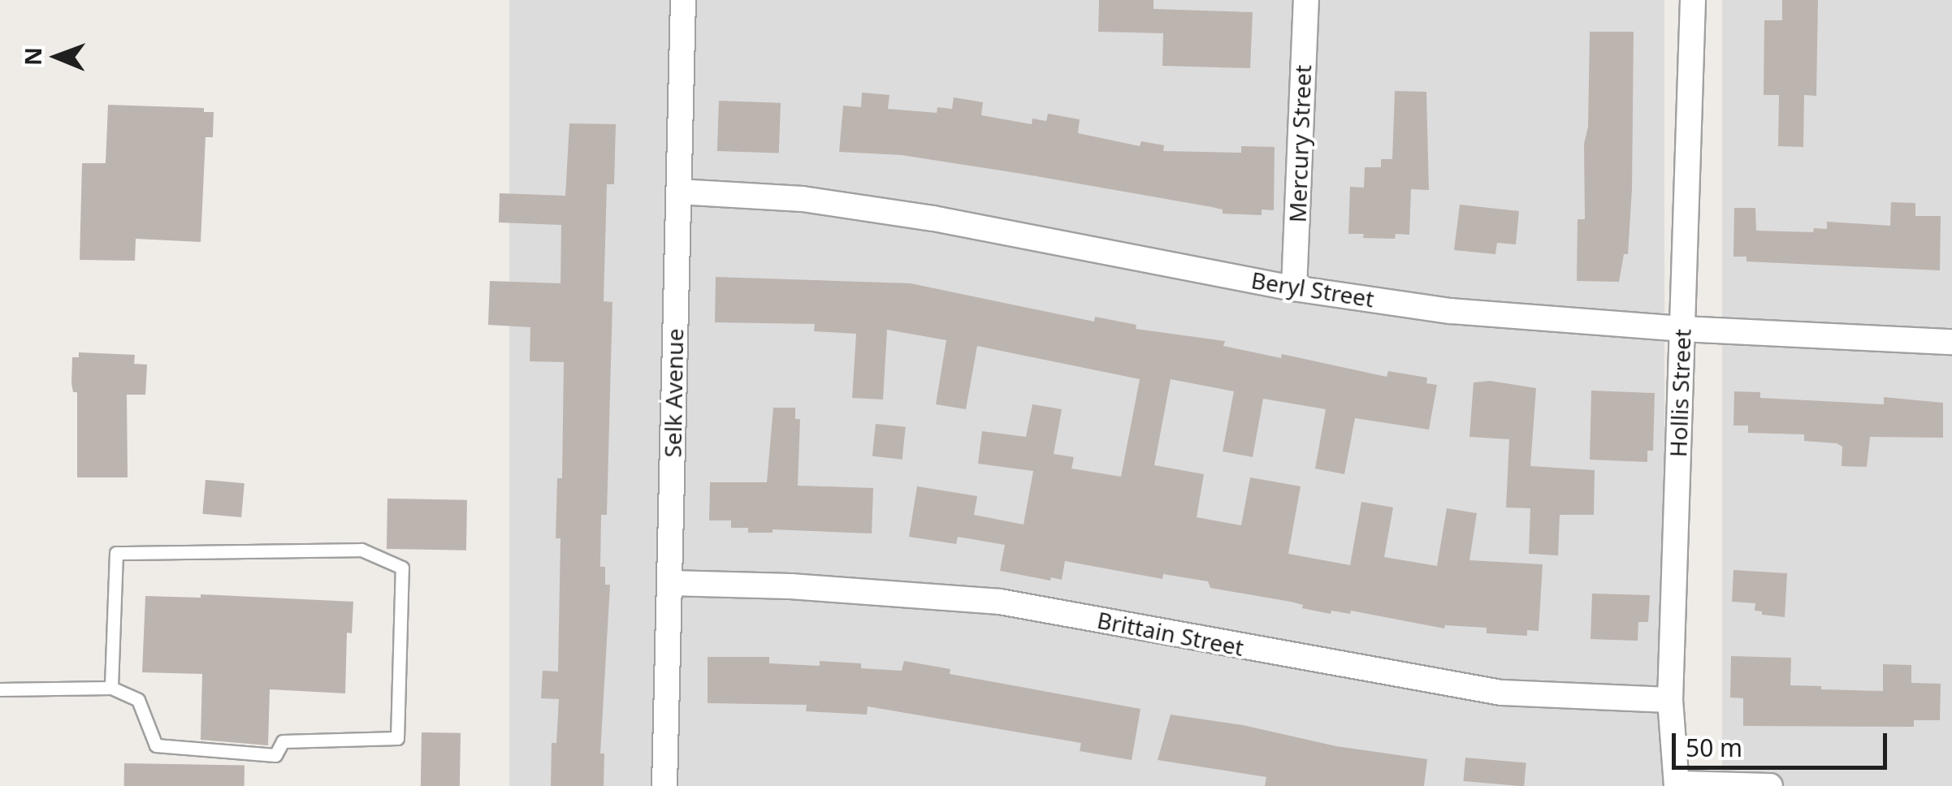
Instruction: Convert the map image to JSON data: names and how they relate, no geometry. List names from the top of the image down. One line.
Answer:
{"streets":{"street":["Mercury Street","Beryl Street","Selk Avenue","Hollis Street","Brittain Street"]},"crossings":[["Mercury Street","Beryl Street"],["Beryl Street","Selk Avenue"],["Beryl Street","Hollis Street"],["Selk Avenue","Brittain Street"],["Hollis Street","Brittain Street"]],"scale_bar":"50 m","north":"left"}
